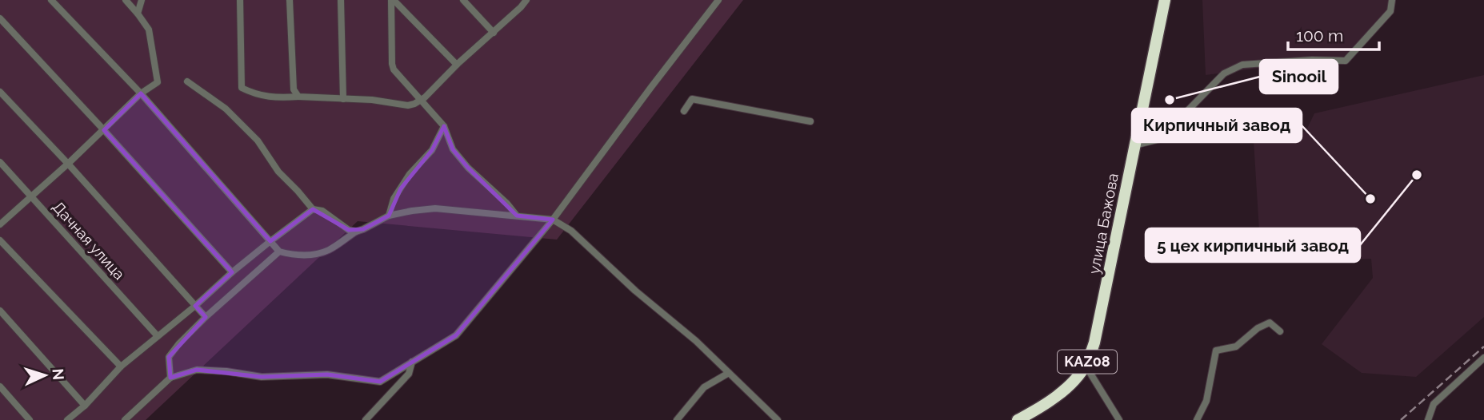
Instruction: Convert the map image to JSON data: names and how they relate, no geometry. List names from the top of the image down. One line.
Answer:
{"streets":{"highway":["улица Бажова","KAZ08"],"street":["Дачная улица"]},"places":["Sinooil","5 цех кирпичный завод","Кирпичный завод"],"scale_bar":"100 m","north":"right"}
